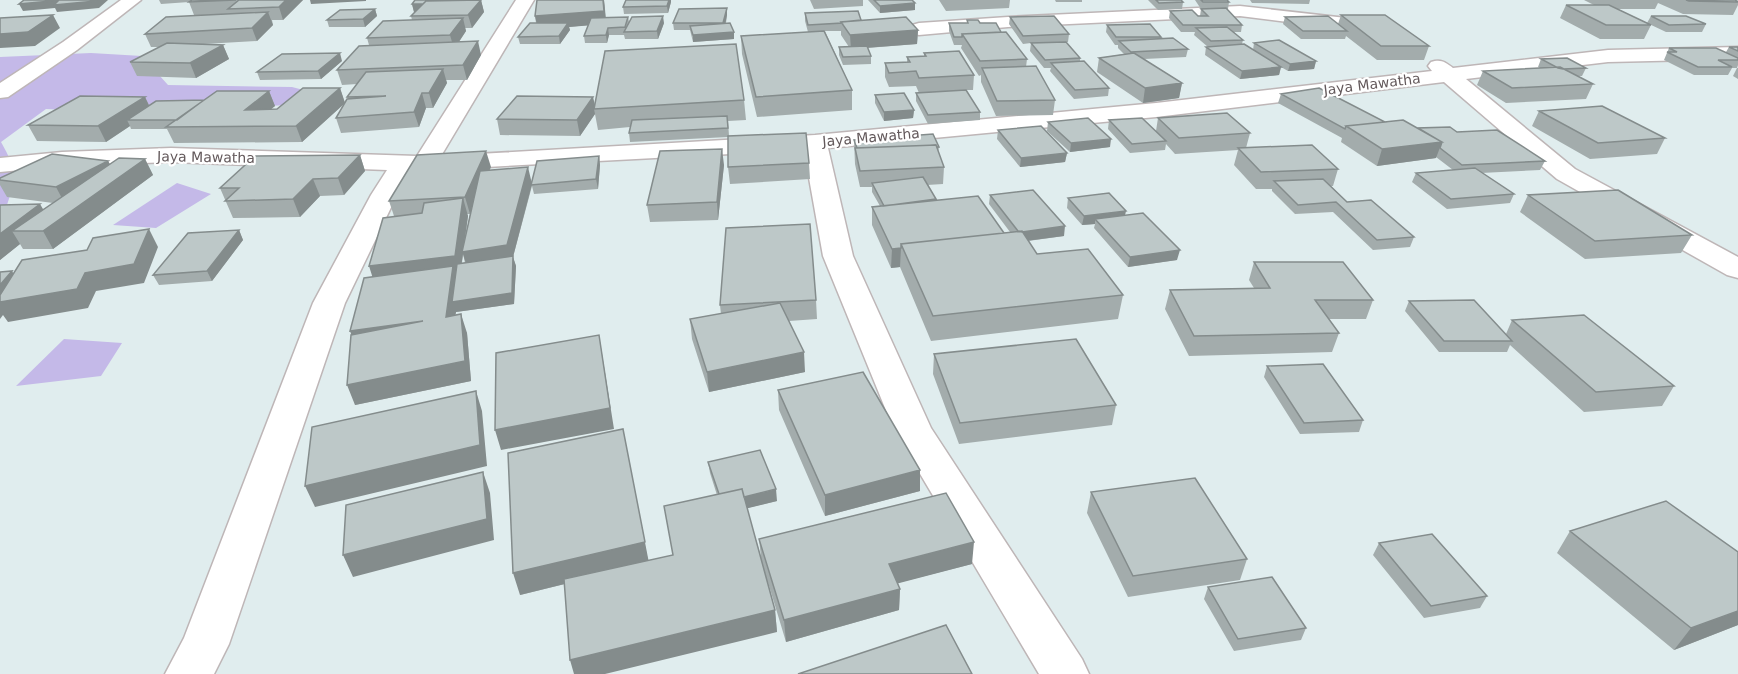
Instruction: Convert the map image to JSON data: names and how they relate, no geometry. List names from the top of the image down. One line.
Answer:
{"streets":{"street":["Jaya Mawatha"]}}
